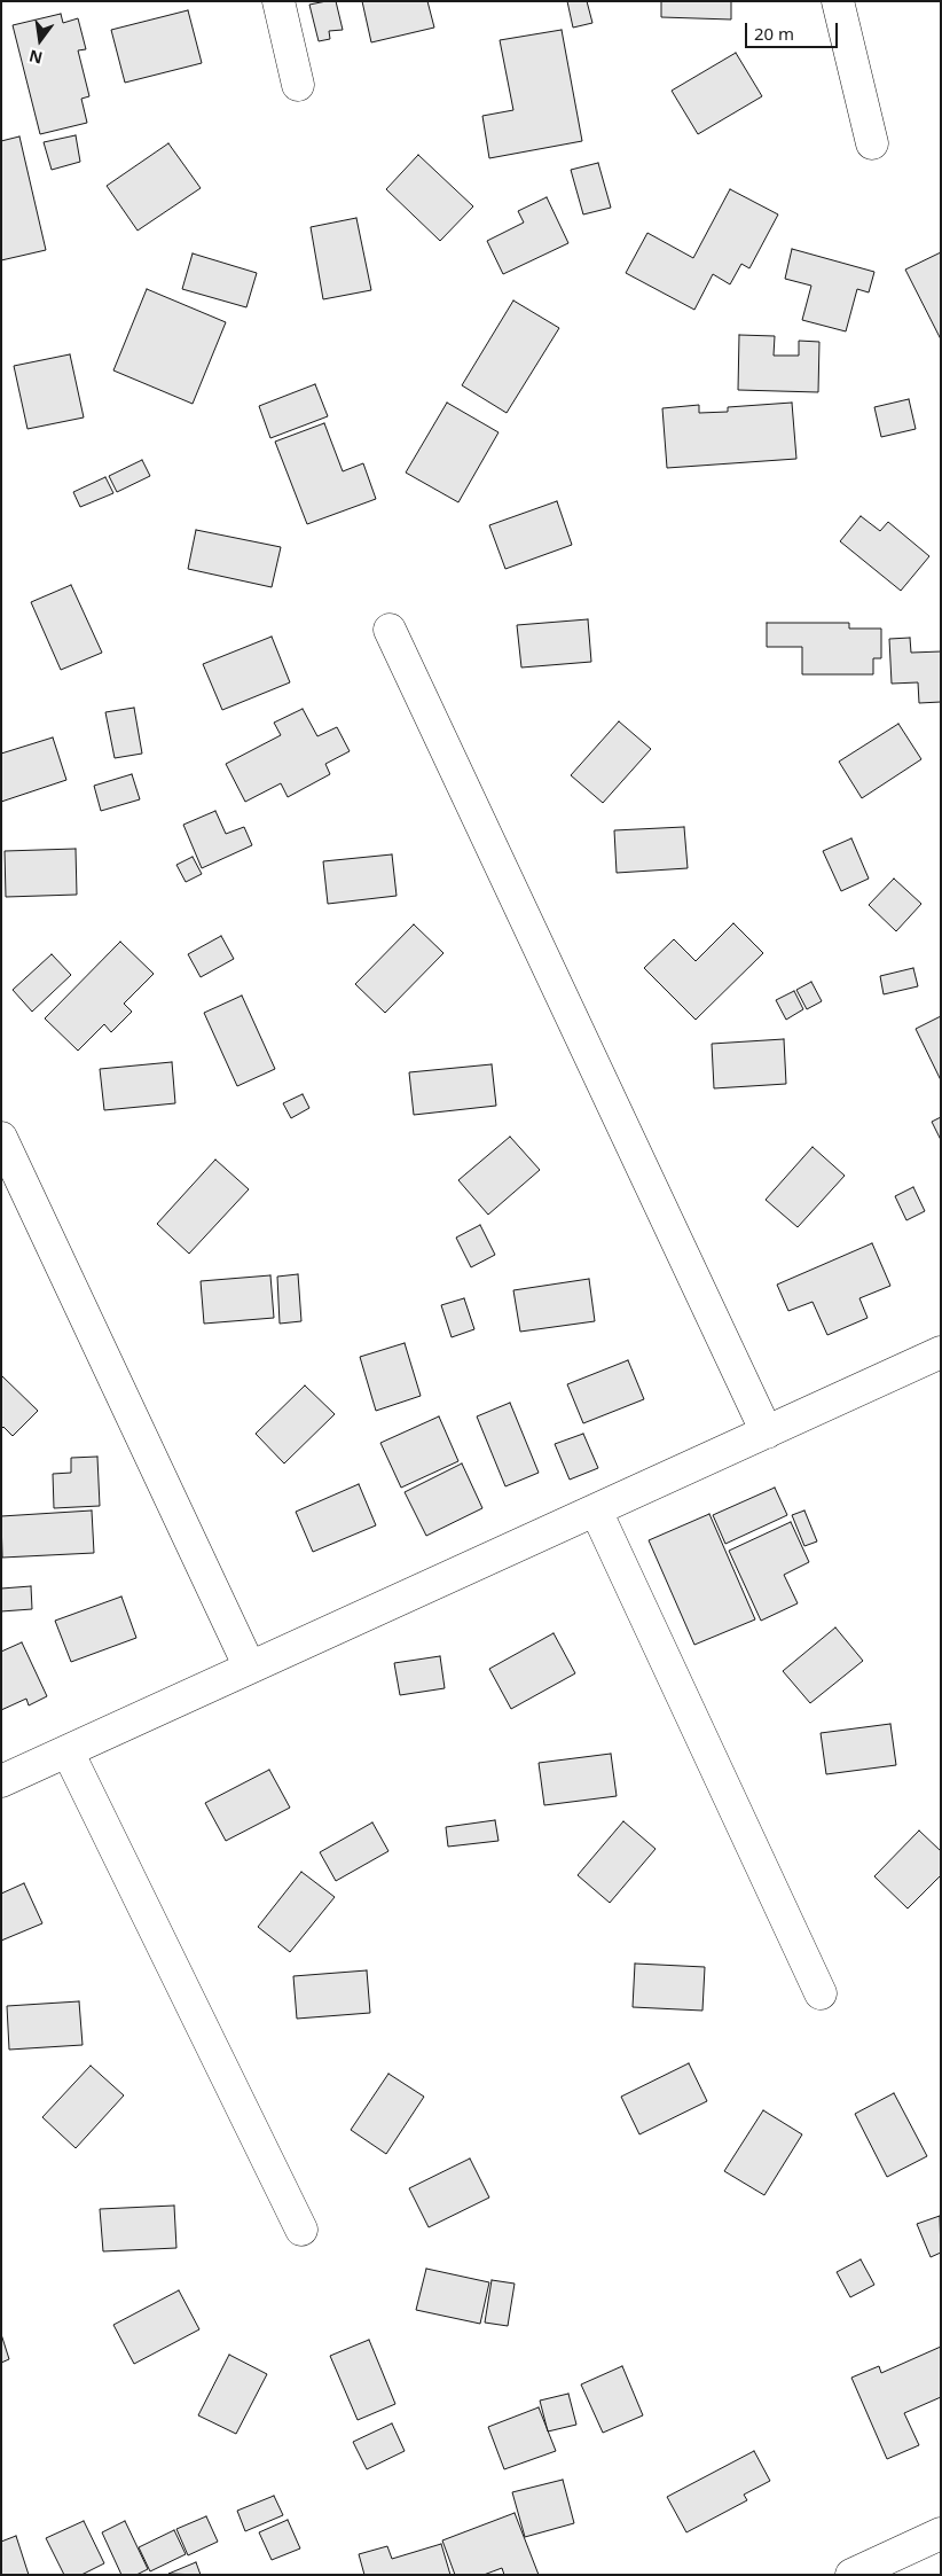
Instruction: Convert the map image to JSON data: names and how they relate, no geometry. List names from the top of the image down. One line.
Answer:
{"scale_bar":"20 m","north":"bottom"}
